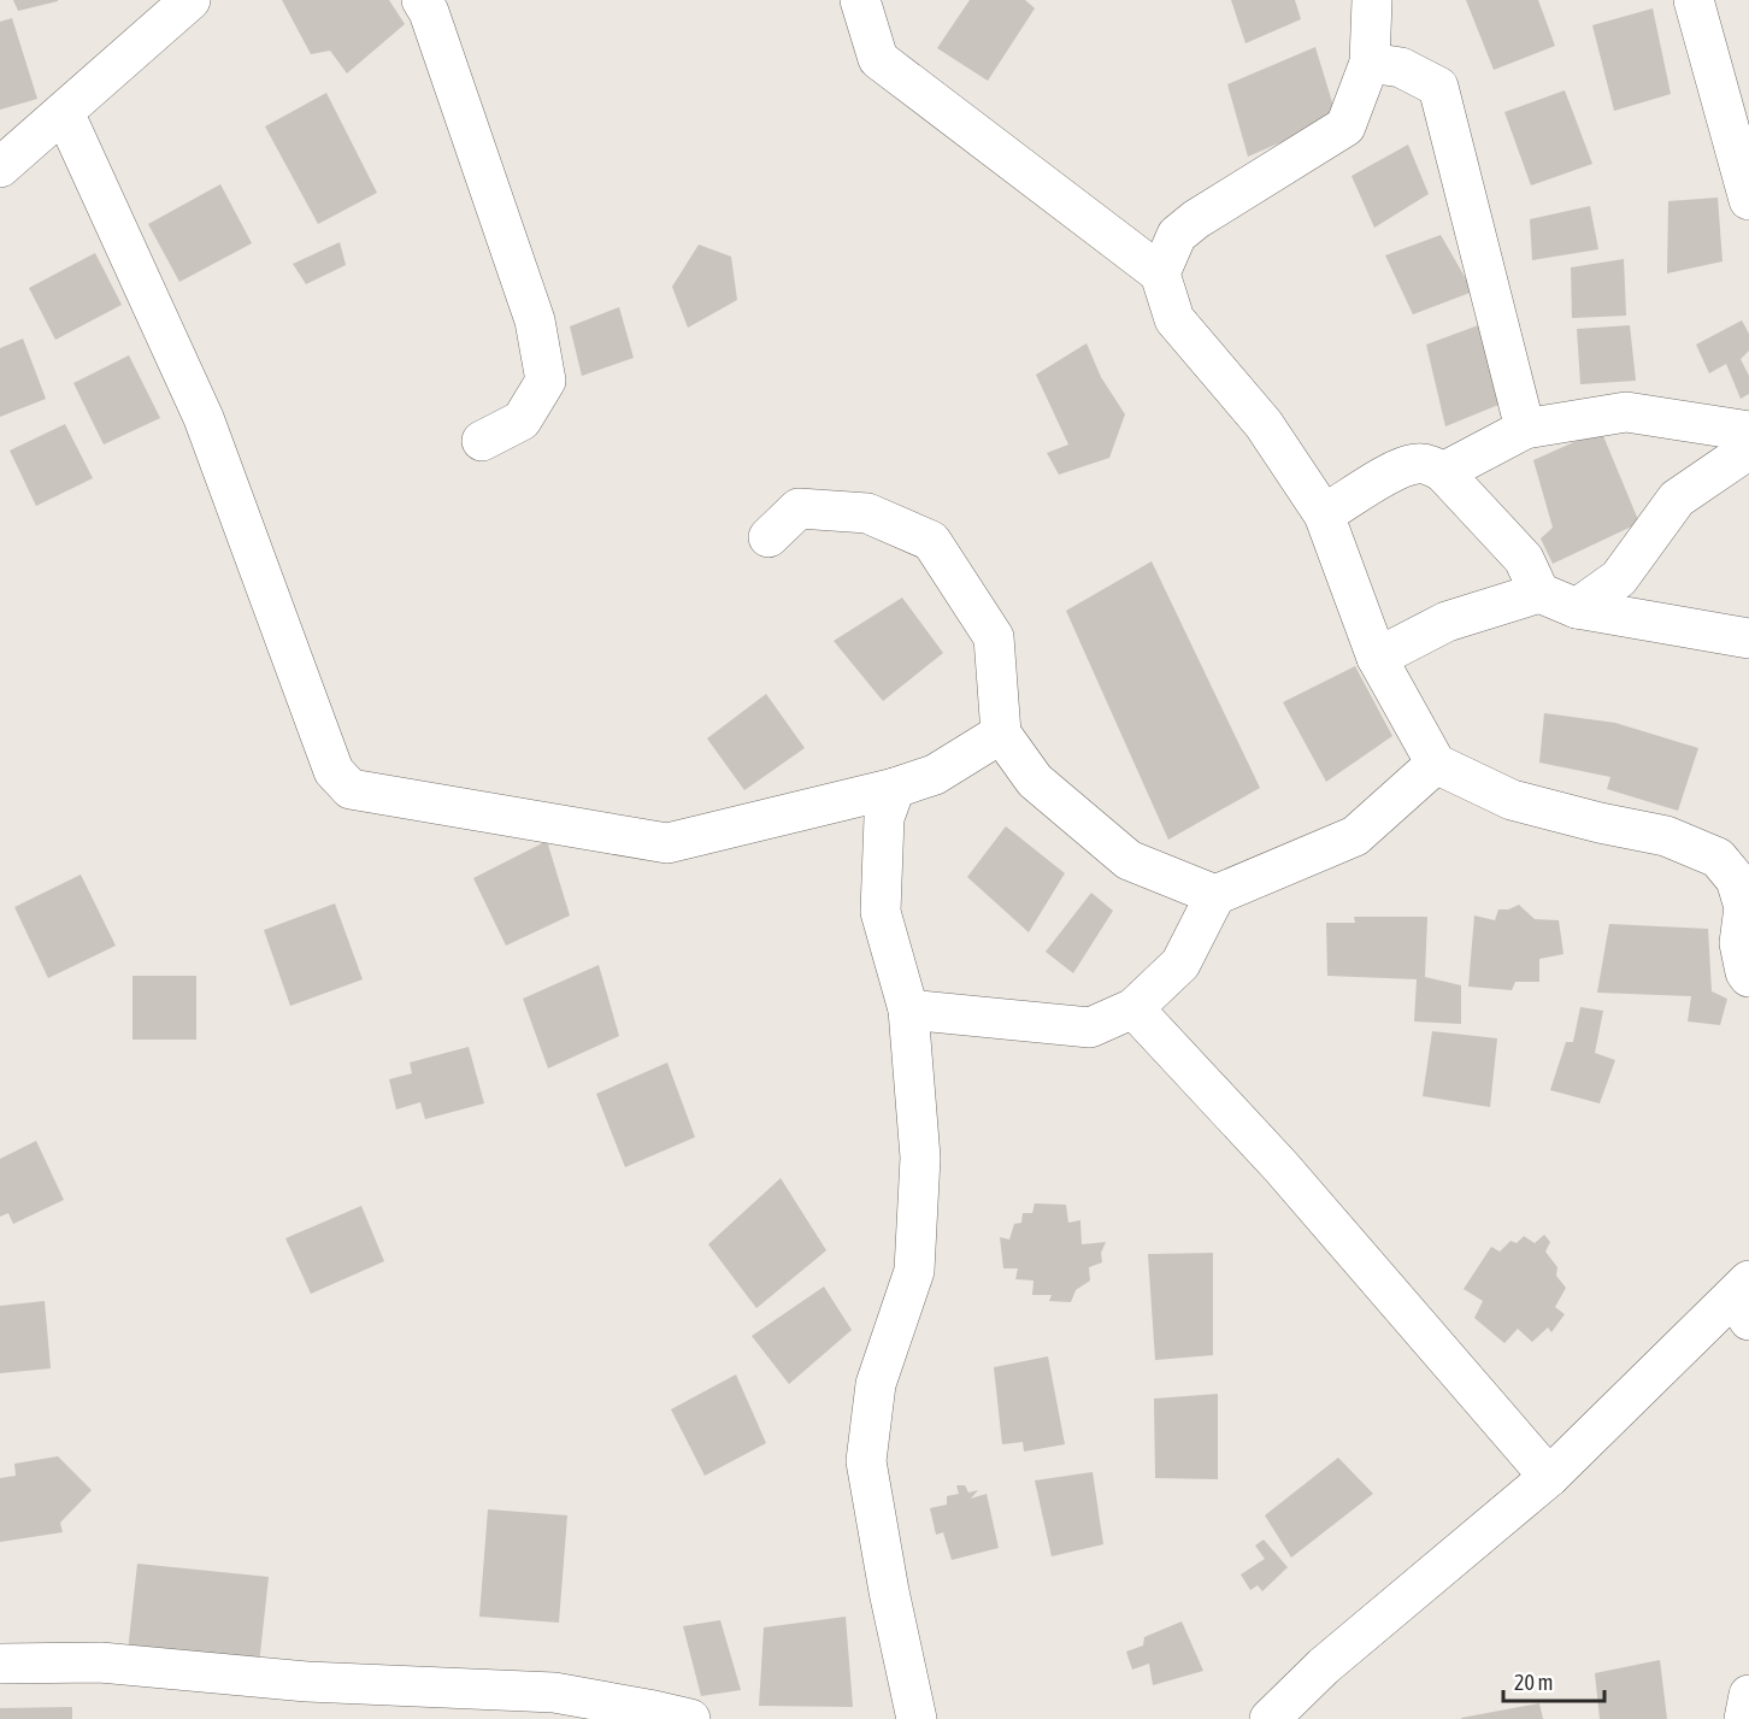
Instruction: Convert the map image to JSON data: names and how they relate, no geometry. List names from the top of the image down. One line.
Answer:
{"scale_bar":"20 m"}
